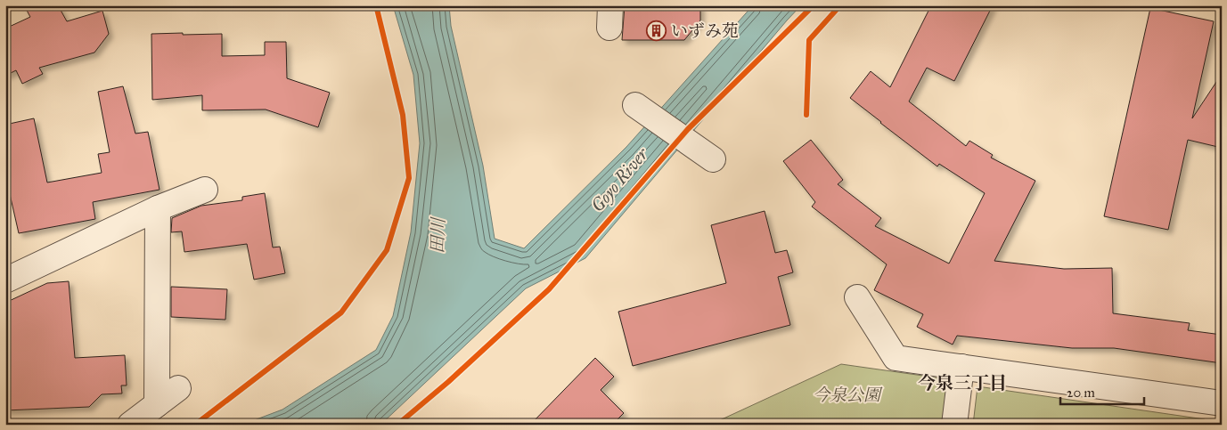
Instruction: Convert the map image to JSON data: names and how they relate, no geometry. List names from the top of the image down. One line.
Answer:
{"districts":["今泉三丁目"],"water":["Goyo River","田川"],"parks":["今泉公園"],"places":{"building":["いずみ苑"]},"scale_bar":"20 m"}
